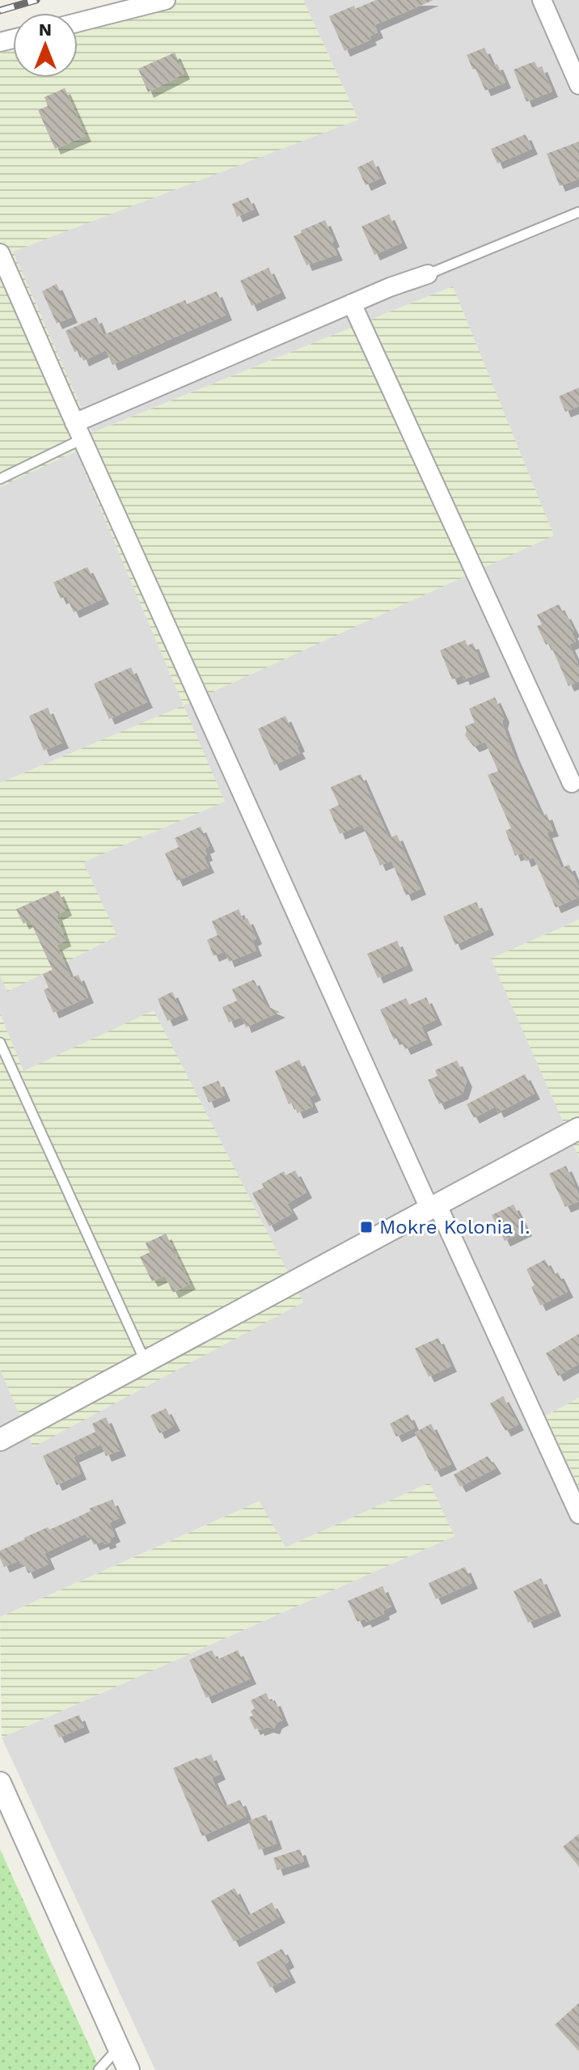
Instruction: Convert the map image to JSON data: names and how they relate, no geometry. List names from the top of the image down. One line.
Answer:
{"places":{"transit":["Mokre Kolonia I."]},"north":"top"}
